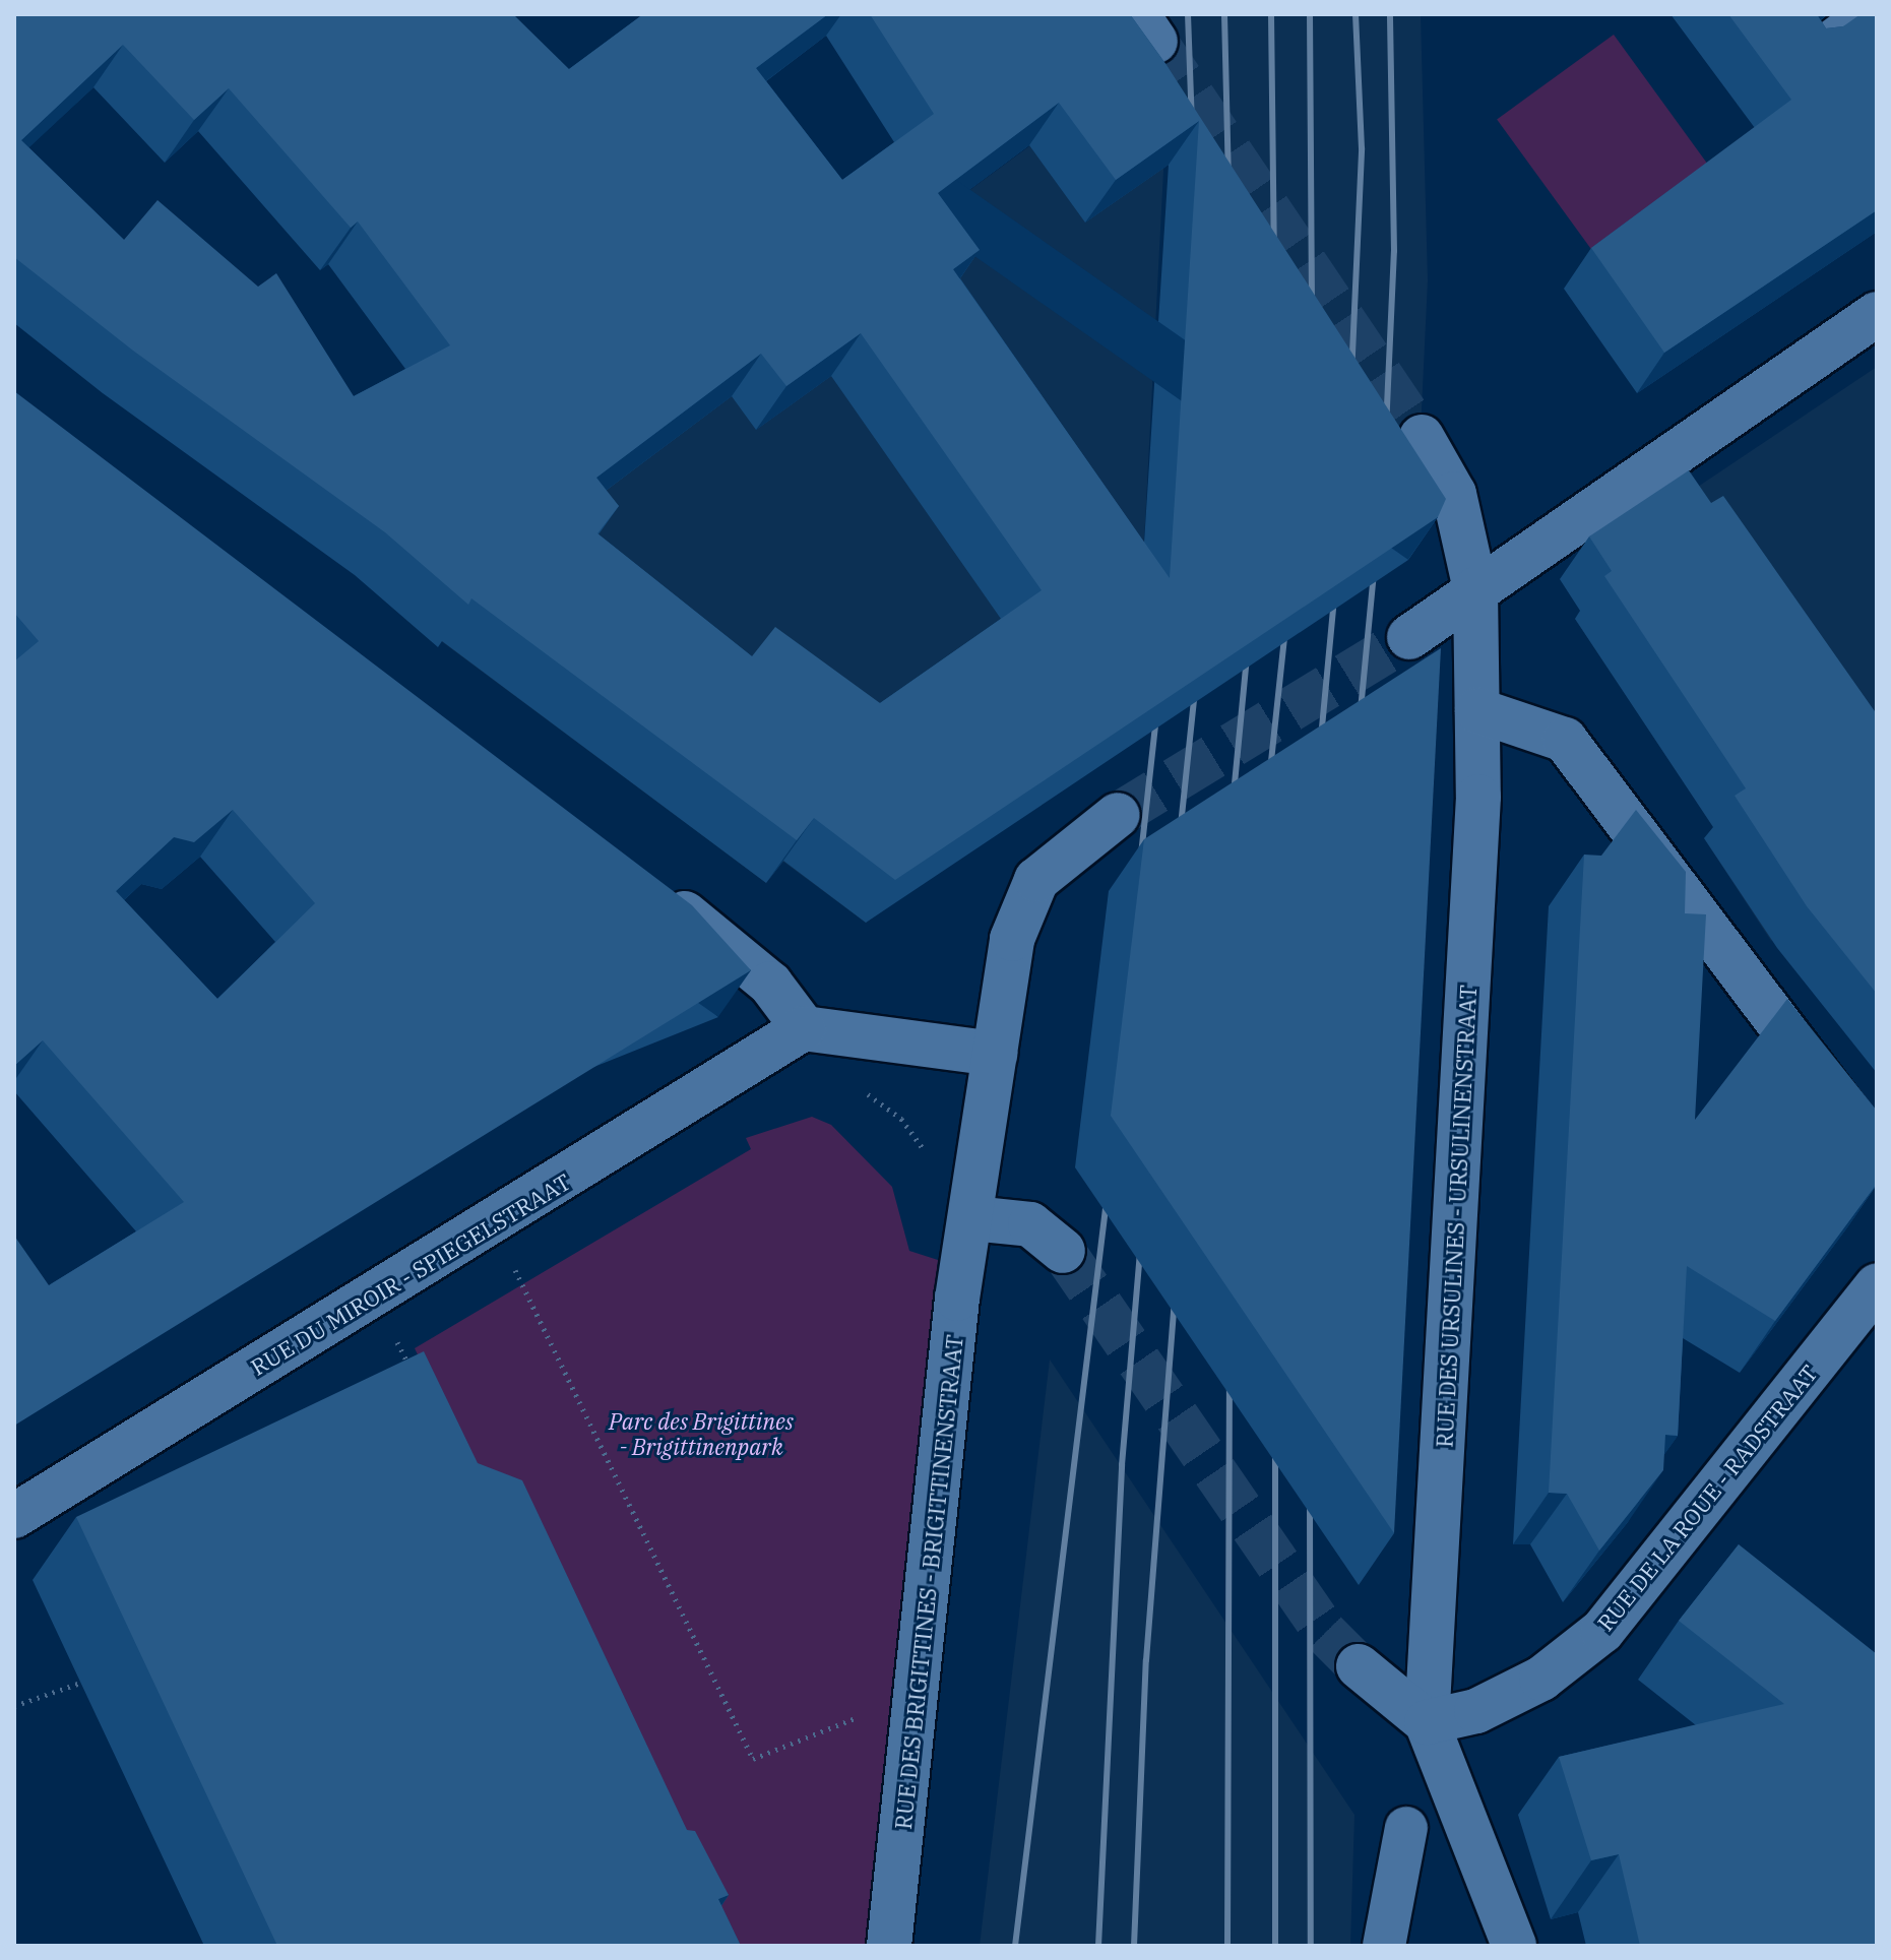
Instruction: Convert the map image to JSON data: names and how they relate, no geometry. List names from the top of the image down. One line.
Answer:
{"streets":{"street":["RUE DES URSULINES - URSULINENSTRAAT","RUE DU MIROIR - SPIEGELSTRAAT","RUE DE LA ROUE - RADSTRAAT","RUE DES BRIGITTINES - BRIGITTINENSTRAAT"]},"crossings":[["RUE DES URSULINES - URSULINENSTRAAT","RUE DE LA ROUE - RADSTRAAT"]],"parks":["Parc des Brigittines - Brigittinenpark"]}
